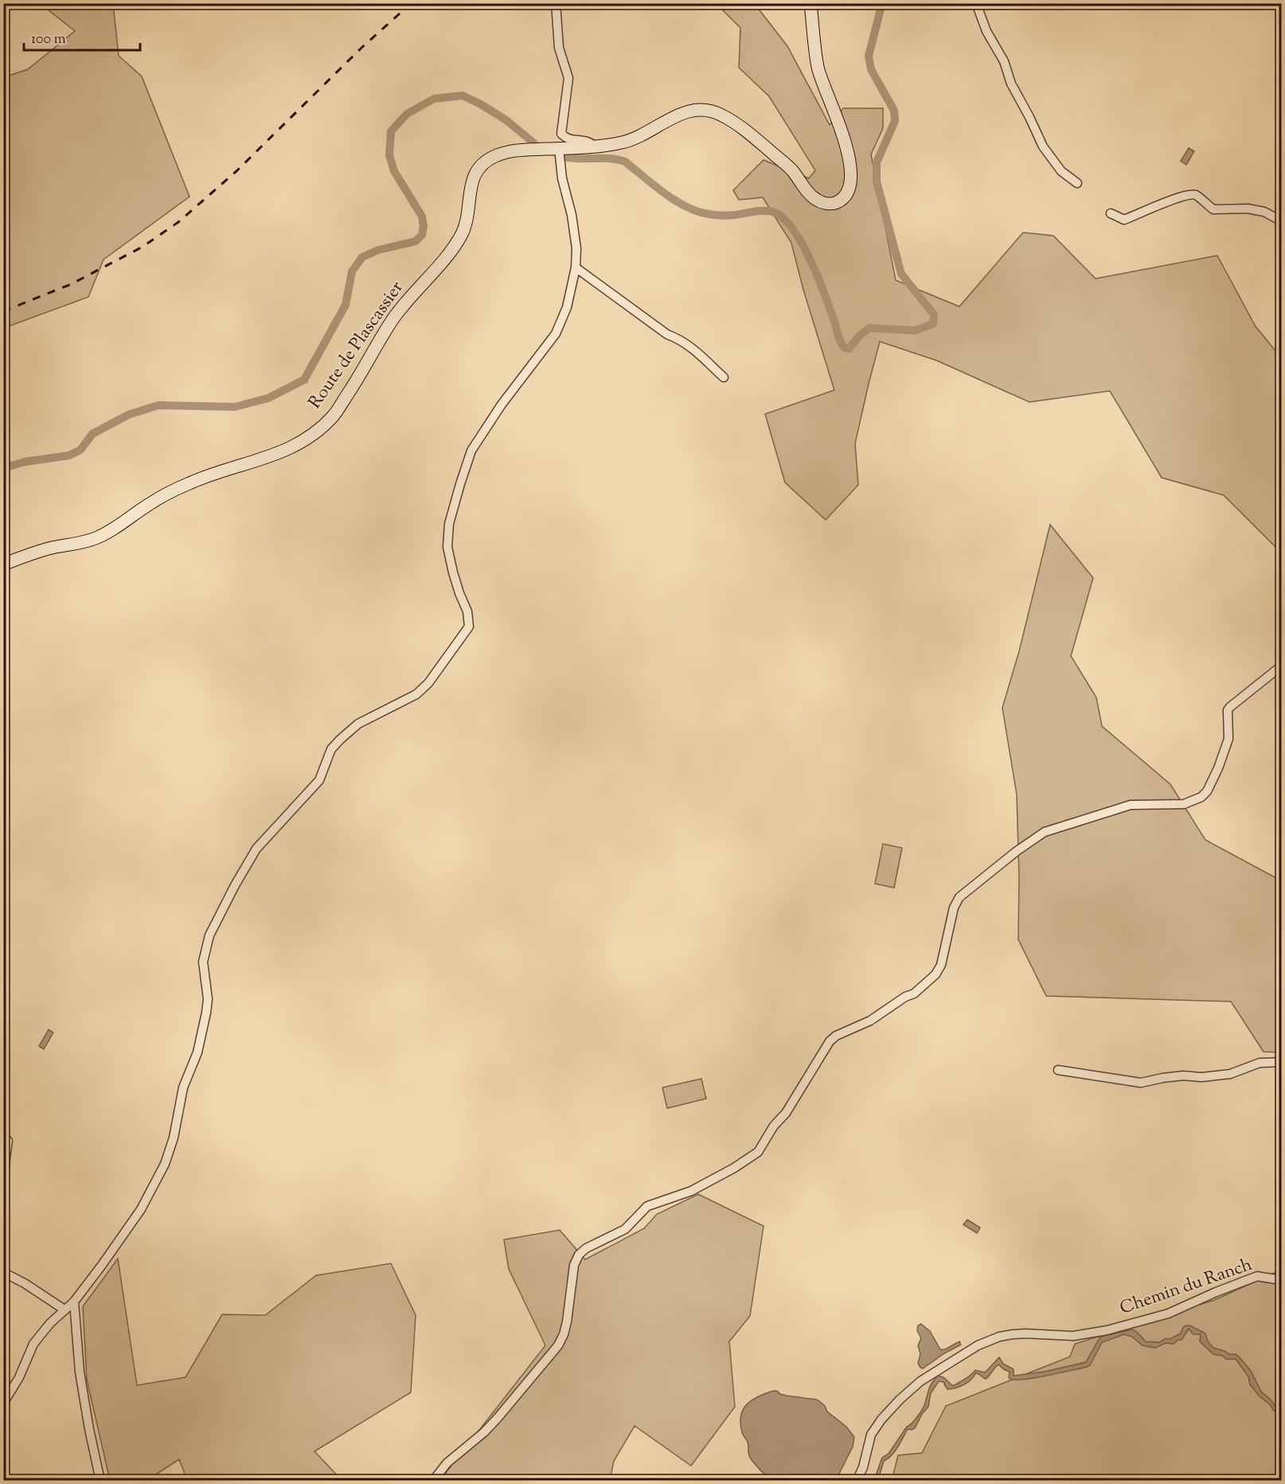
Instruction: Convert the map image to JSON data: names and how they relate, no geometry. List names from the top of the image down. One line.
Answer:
{"streets":{"street":["Route de Plascassier","Chemin du Ranch"]},"scale_bar":"100 m"}
